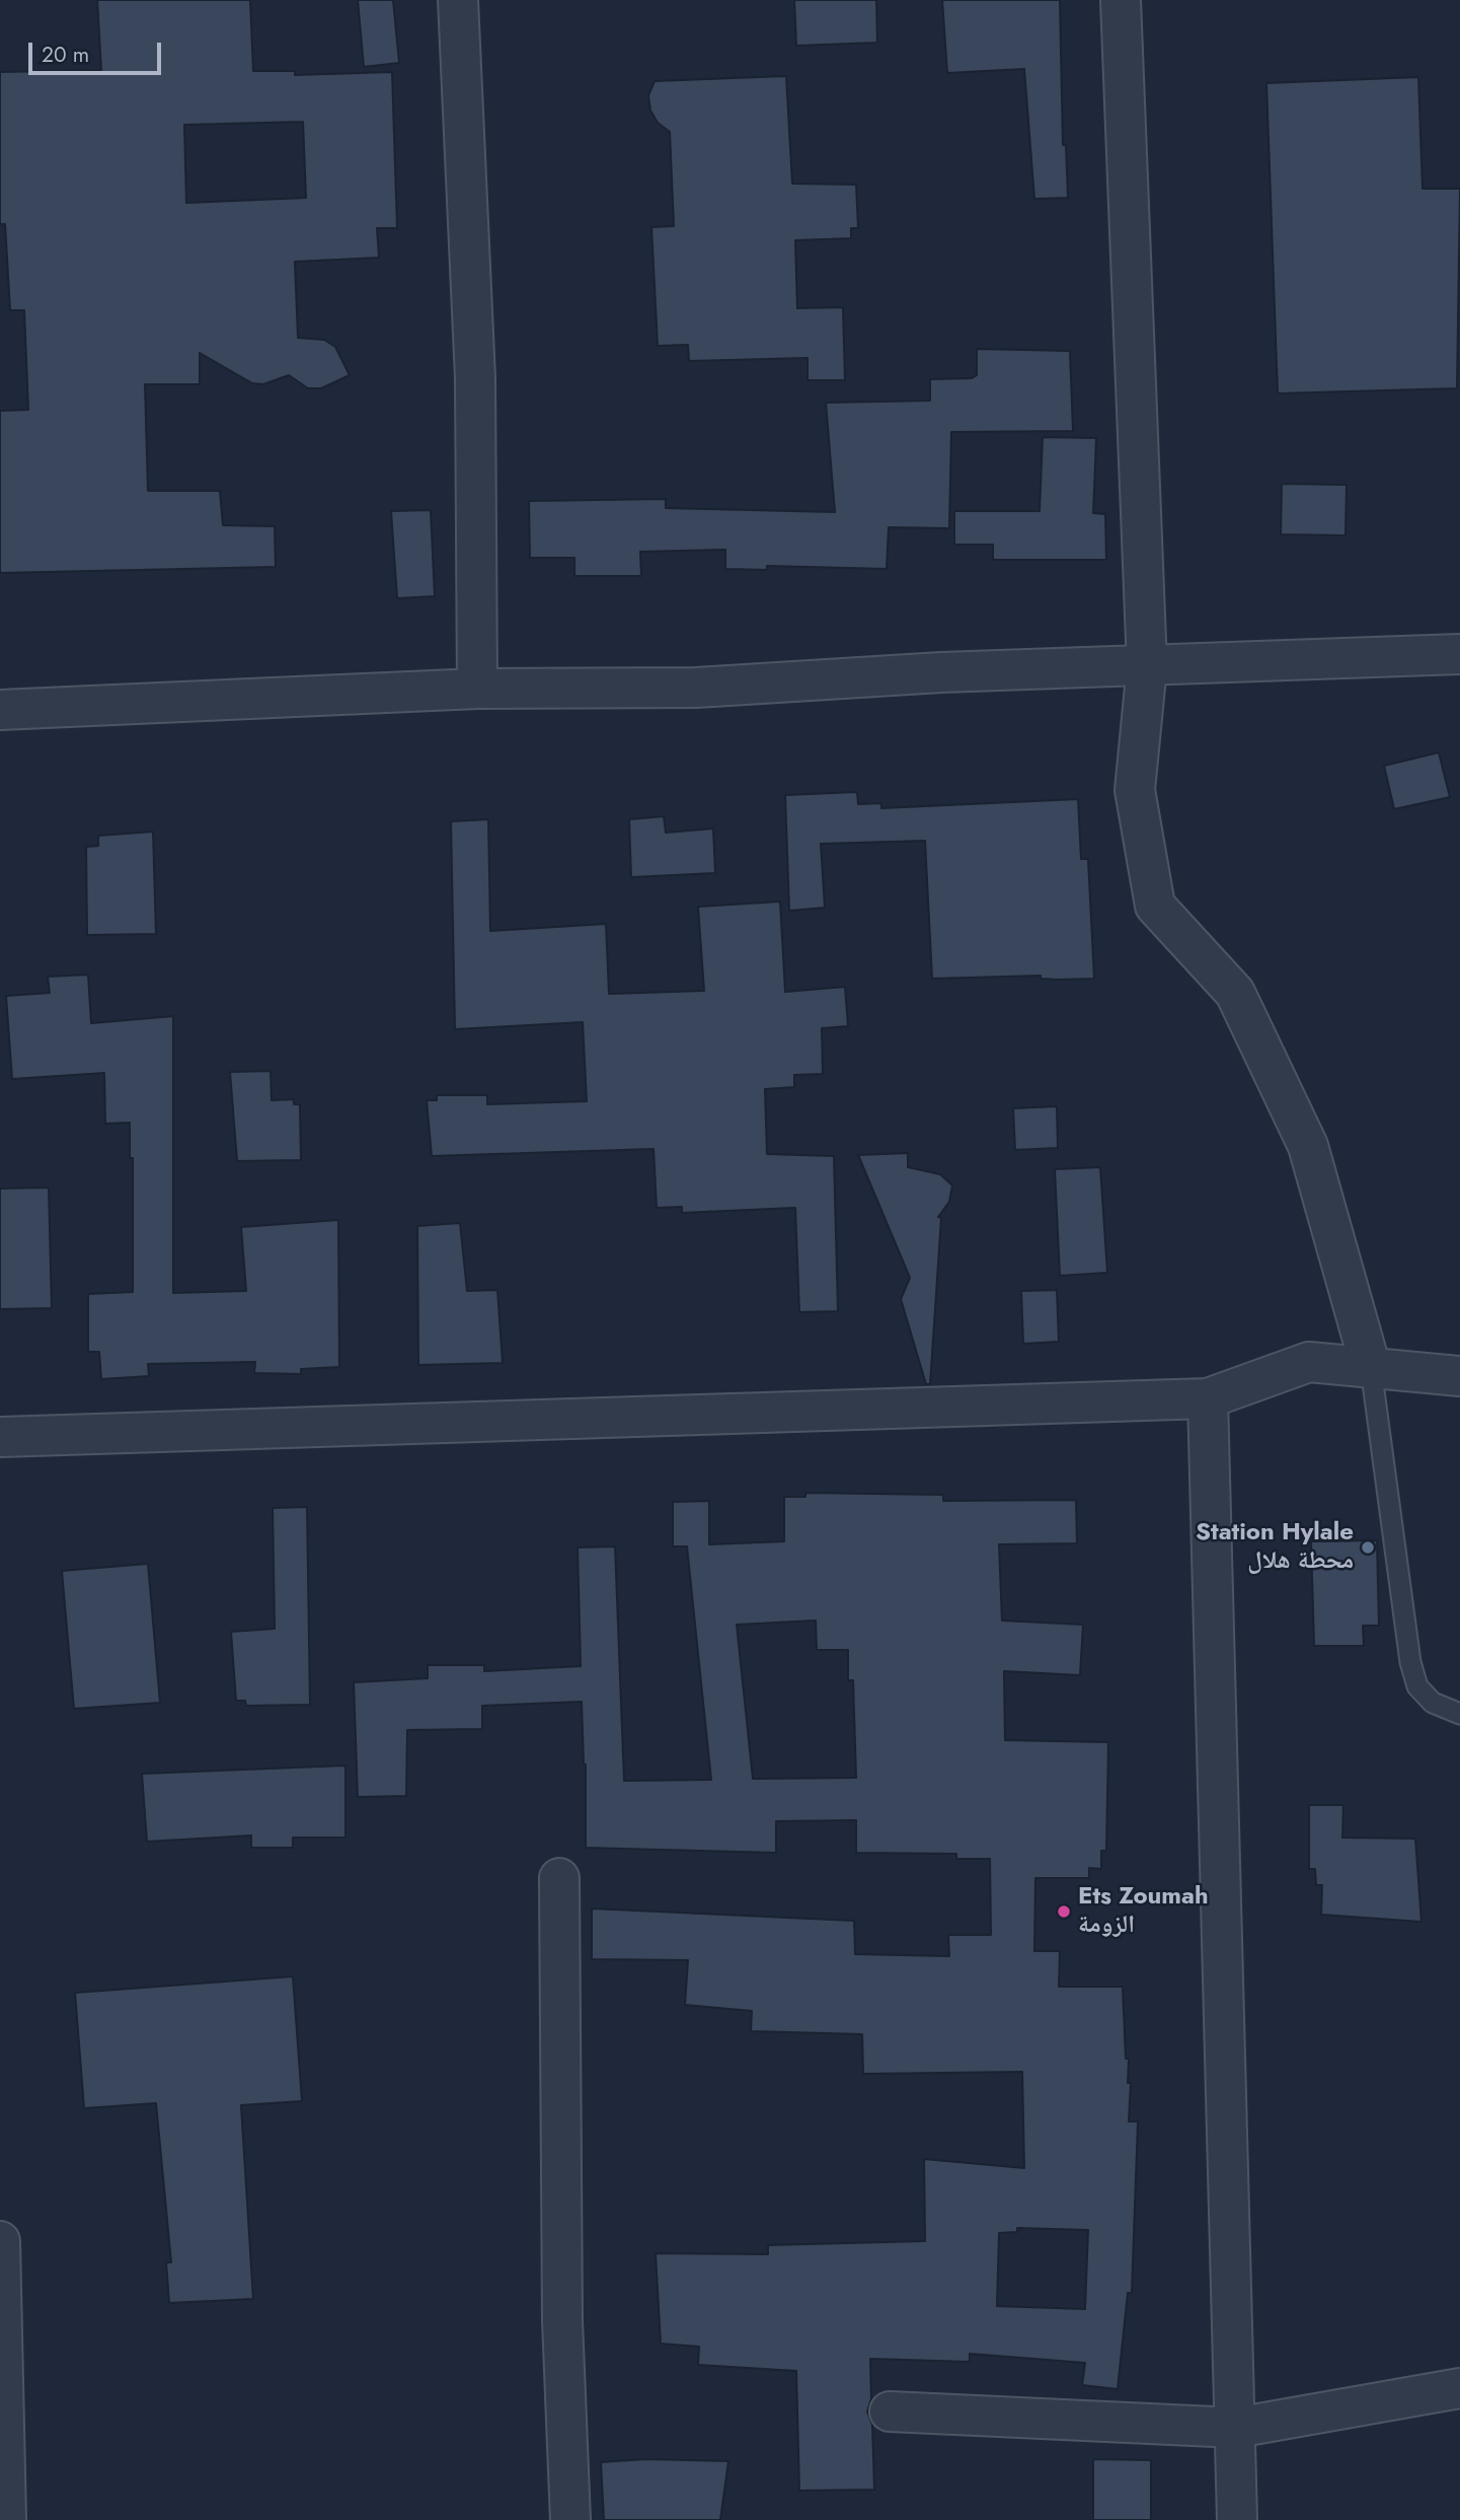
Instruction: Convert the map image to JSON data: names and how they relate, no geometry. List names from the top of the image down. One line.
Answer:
{"places":["Station Hylale محطة هلال","Ets Zoumah الزومة"],"scale_bar":"20 m"}
